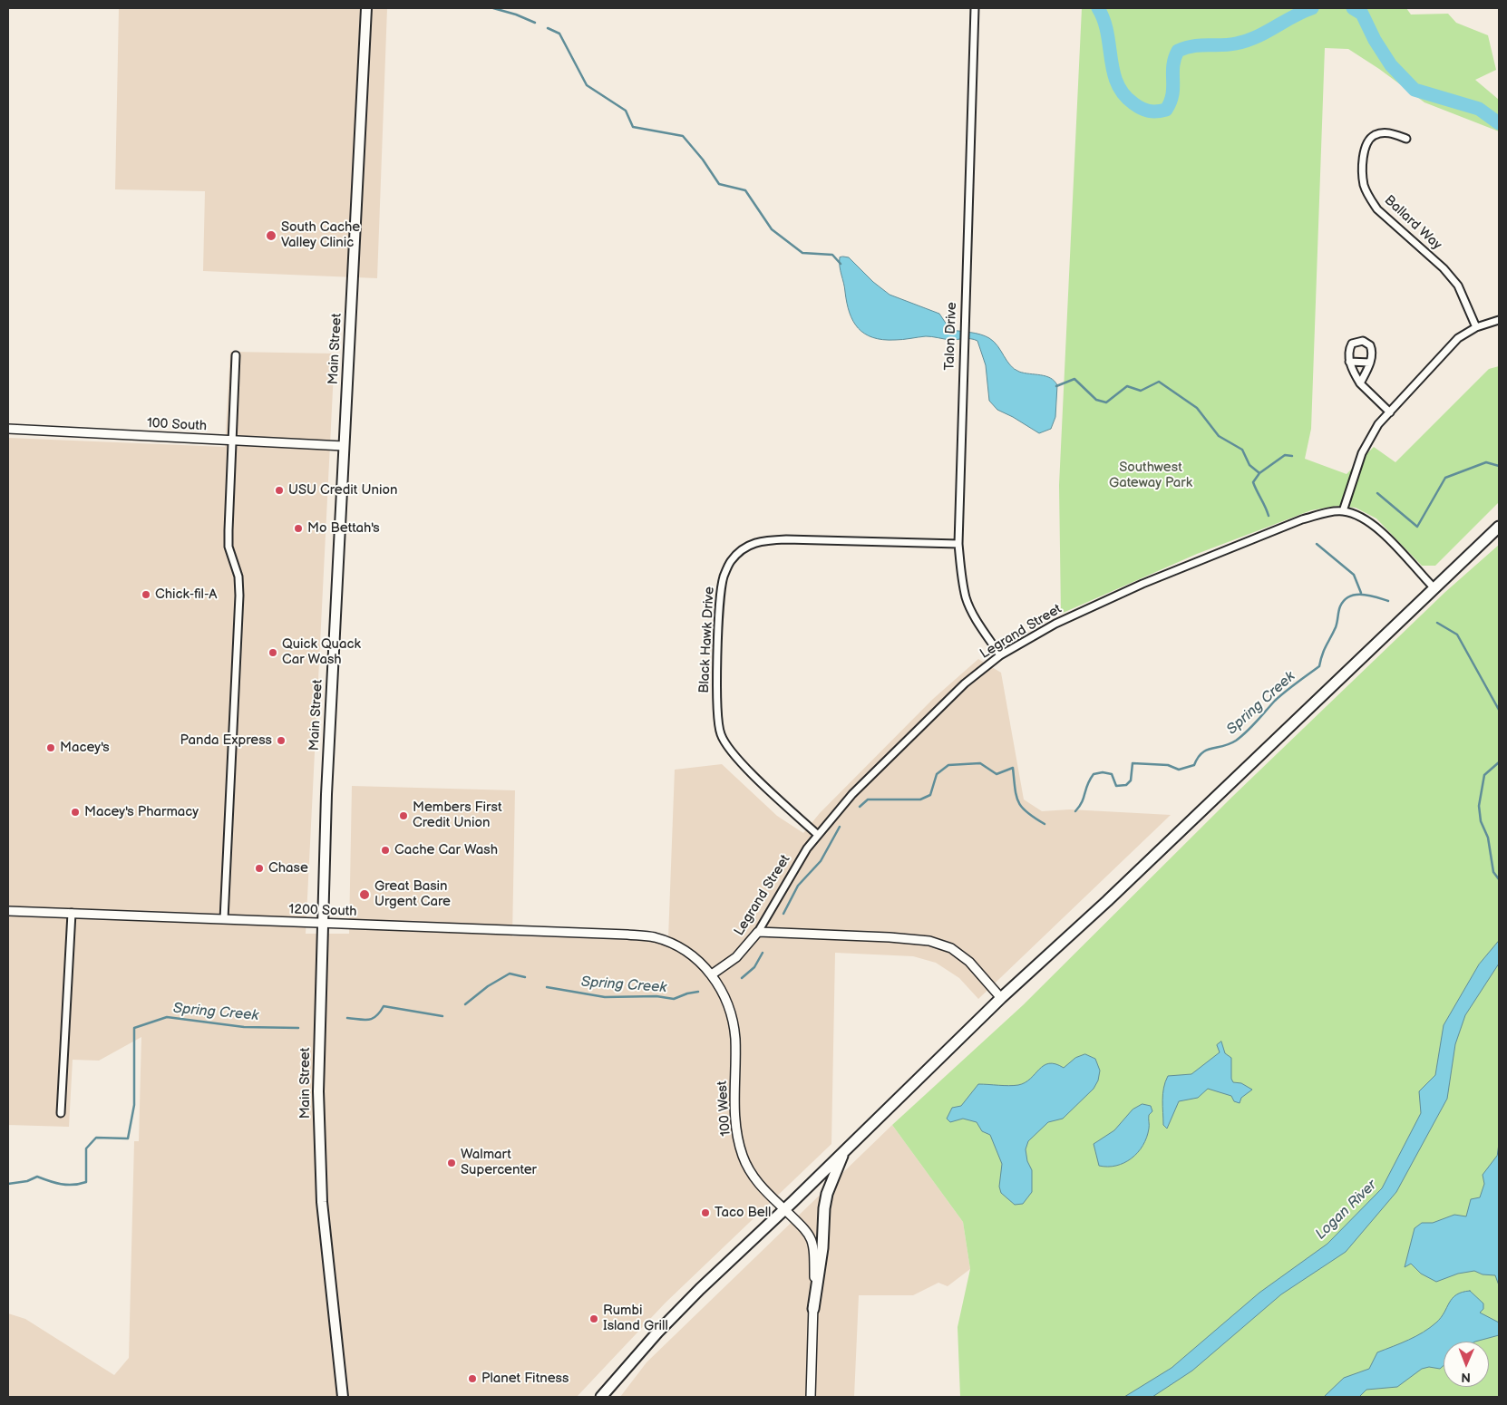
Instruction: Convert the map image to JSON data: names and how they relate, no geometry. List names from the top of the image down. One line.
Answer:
{"streets":{"main road":["Main Street","100 South","Legrand Street","1200 South","100 West"],"street":["Ballard Way","Talon Drive","Black Hawk Drive"]},"crossings":[["Talon Drive","Legrand Street"],["Talon Drive","Black Hawk Drive"],["Main Street","100 South"],["Main Street","1200 South"],["Legrand Street","Black Hawk Drive"],["Legrand Street","100 West"],["1200 South","100 West"]],"water":["Spring Creek","Logan River"],"parks":["Southwest Gateway Park"],"places":["South Cache Valley Clinic","USU Credit Union","Mo Bettah's","Chick-fil-A","Quick Quack Car Wash","Panda Express","Macey's","Macey's Pharmacy","Members First Credit Union","Cache Car Wash","Chase","Great Basin Urgent Care","Walmart Supercenter","Taco Bell","Rumbi Island Grill","Planet Fitness"],"north":"bottom"}
